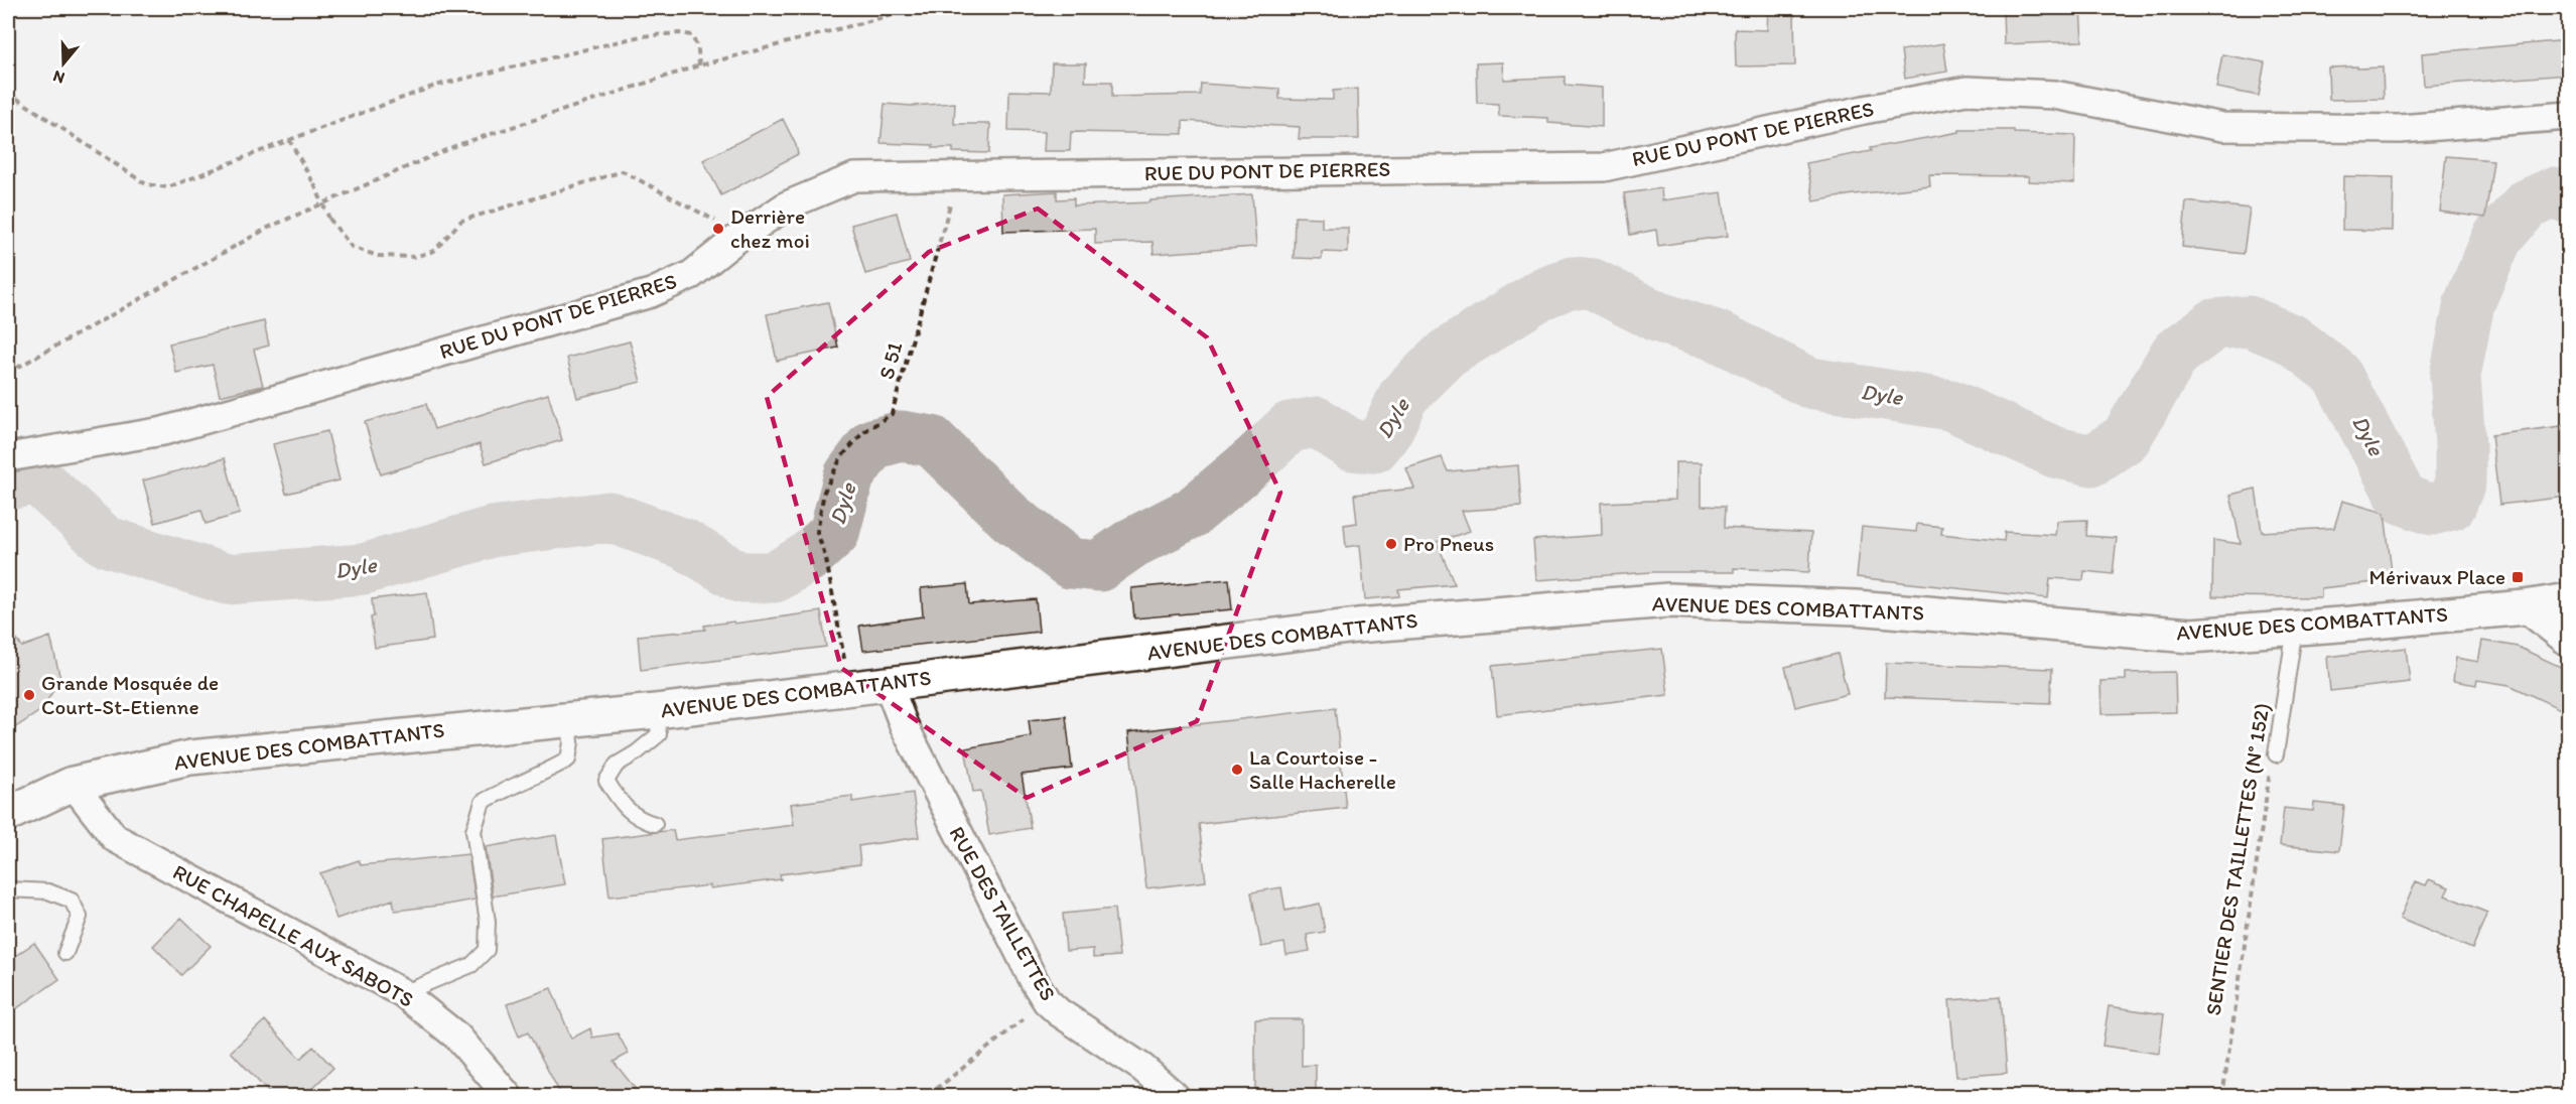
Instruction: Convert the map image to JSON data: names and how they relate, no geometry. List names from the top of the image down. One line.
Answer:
{"streets":{"main road":["AVENUE DES COMBATTANTS"],"street":["RUE DU PONT DE PIERRES","RUE DES TAILLETTES","RUE CHAPELLE AUX SABOTS"],"lane":["SENTIER DES TAILLETTES (N° 152)"],"path":["S 51"]},"crossings":[["RUE DU PONT DE PIERRES","S 51"],["S 51","AVENUE DES COMBATTANTS"],["AVENUE DES COMBATTANTS","SENTIER DES TAILLETTES (N° 152)"],["AVENUE DES COMBATTANTS","RUE DES TAILLETTES"],["AVENUE DES COMBATTANTS","RUE CHAPELLE AUX SABOTS"]],"water":["Dyle"],"places":{"other":["Derrière chez moi","Pro Pneus","Grande Mosquée de Court-St-Etienne","La Courtoise - Salle Hacherelle"],"transit":["Mérivaux Place"]},"north":"bottom"}
